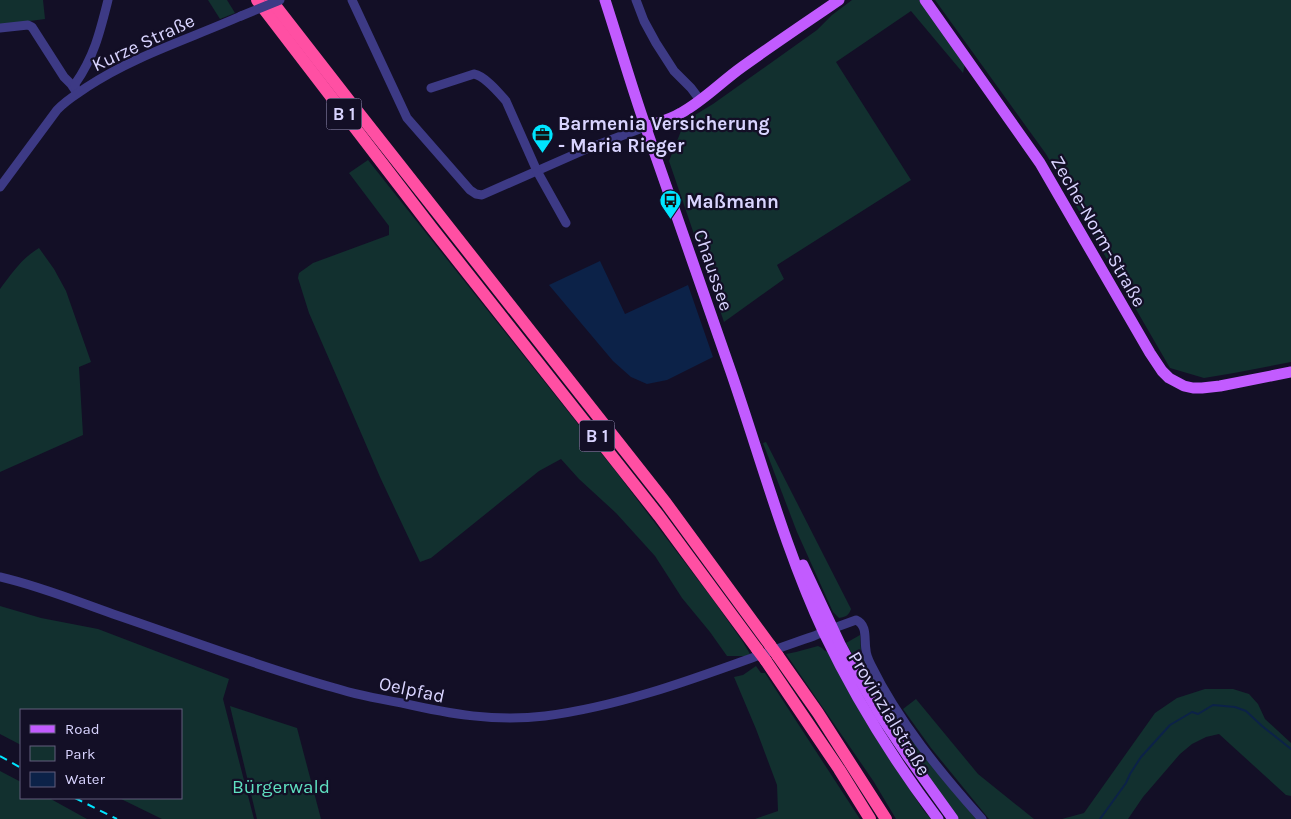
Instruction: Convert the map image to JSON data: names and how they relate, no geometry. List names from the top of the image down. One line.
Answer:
{"streets":{"highway":["B 1"],"main road":["Zeche-Norm-Straße","Chaussee","Provinzialstraße"],"street":["Kurze Straße","Oelpfad"]},"crossings":[["Chaussee","Oelpfad"],["Chaussee","Provinzialstraße"],["Oelpfad","Provinzialstraße"]],"parks":["Bürgerwald"],"places":{"office":["Barmenia Versicherung - Maria Rieger"],"bus stop":["Maßmann"]},"legend":["Road","Park","Water"]}
